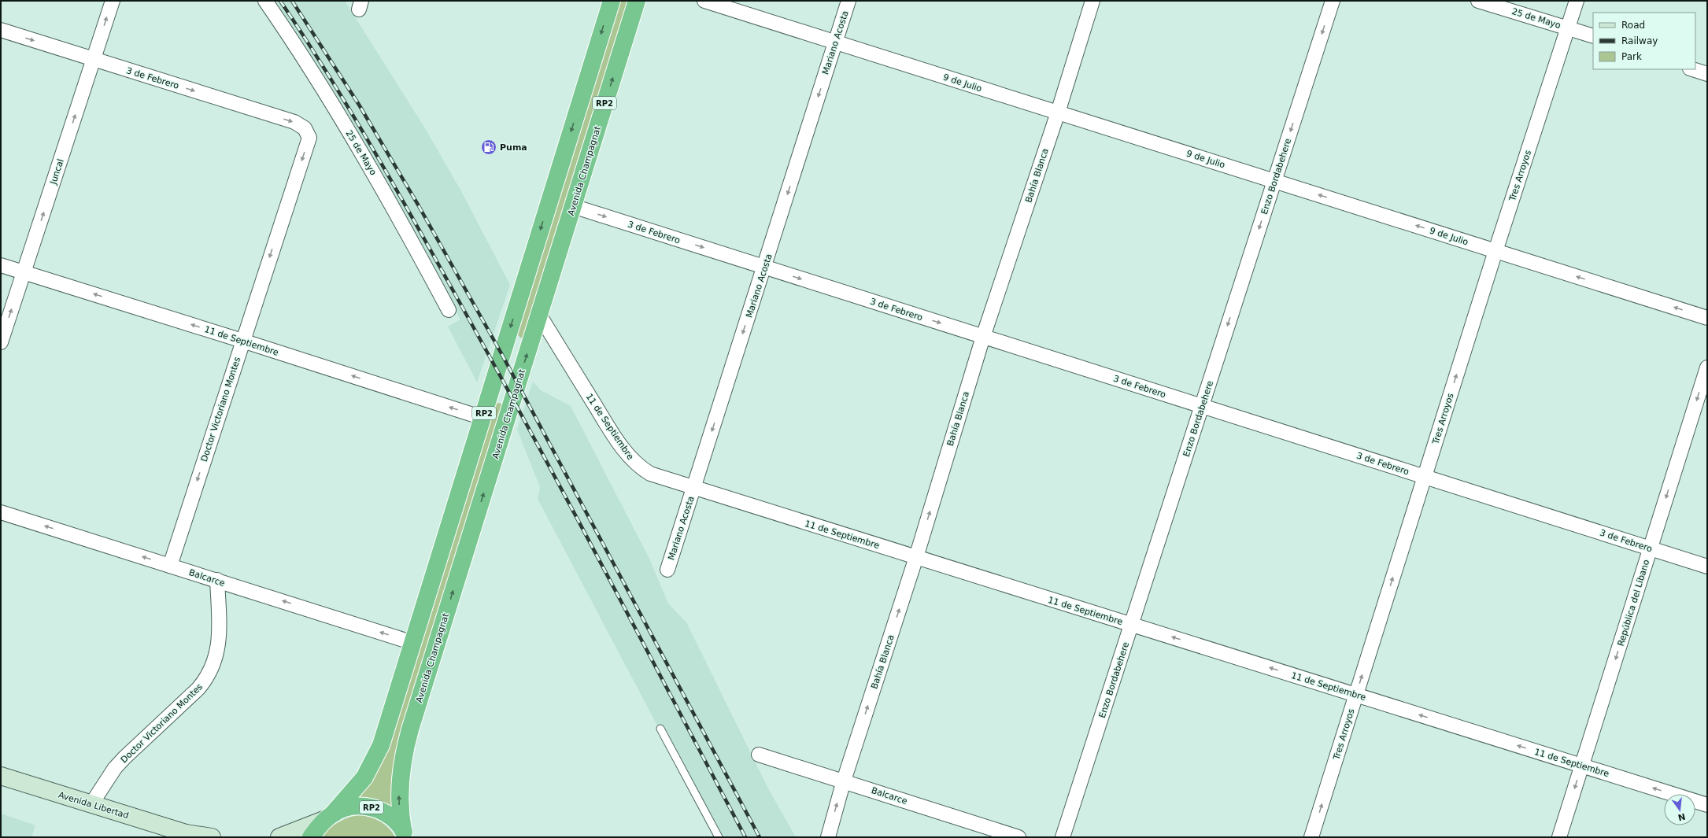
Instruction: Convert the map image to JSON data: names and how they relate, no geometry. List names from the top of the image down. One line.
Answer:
{"streets":{"highway":["RP2","Avenida Champagnat"],"main road":["Avenida Libertad"],"street":["25 de Mayo","Mariano Acosta","3 de Febrero","9 de Julio","Juncal","Bahía Blanca","Tres Arroyos","Enzo Bordabehere","11 de Septiembre","Doctor Victoriano Montes","Balcarce","República del Líbano"]},"crossings":[["25 de Mayo","Tres Arroyos"],["Mariano Acosta","3 de Febrero"],["Mariano Acosta","9 de Julio"],["Mariano Acosta","11 de Septiembre"],["3 de Febrero","Avenida Champagnat"],["3 de Febrero","Juncal"],["3 de Febrero","Bahía Blanca"],["3 de Febrero","Tres Arroyos"],["3 de Febrero","Enzo Bordabehere"],["3 de Febrero","Doctor Victoriano Montes"],["3 de Febrero","República del Líbano"],["9 de Julio","Bahía Blanca"],["9 de Julio","Tres Arroyos"],["9 de Julio","Enzo Bordabehere"],["RP2","Avenida Champagnat"],["RP2","11 de Septiembre"],["RP2","Balcarce"],["Avenida Champagnat","11 de Septiembre"],["Juncal","11 de Septiembre"],["Bahía Blanca","11 de Septiembre"],["Bahía Blanca","Balcarce"],["Tres Arroyos","11 de Septiembre"],["Enzo Bordabehere","11 de Septiembre"],["11 de Septiembre","Doctor Victoriano Montes"],["11 de Septiembre","República del Líbano"],["Doctor Victoriano Montes","Balcarce"],["Doctor Victoriano Montes","Avenida Libertad"]],"one_way":["Mariano Acosta","3 de Febrero","9 de Julio","Juncal","Bahía Blanca","Tres Arroyos","Enzo Bordabehere","11 de Septiembre","Doctor Victoriano Montes","Balcarce","República del Líbano"],"places":{"fuel station":["Puma"]},"legend":["Road","Railway","Park"],"north":"bottom"}
